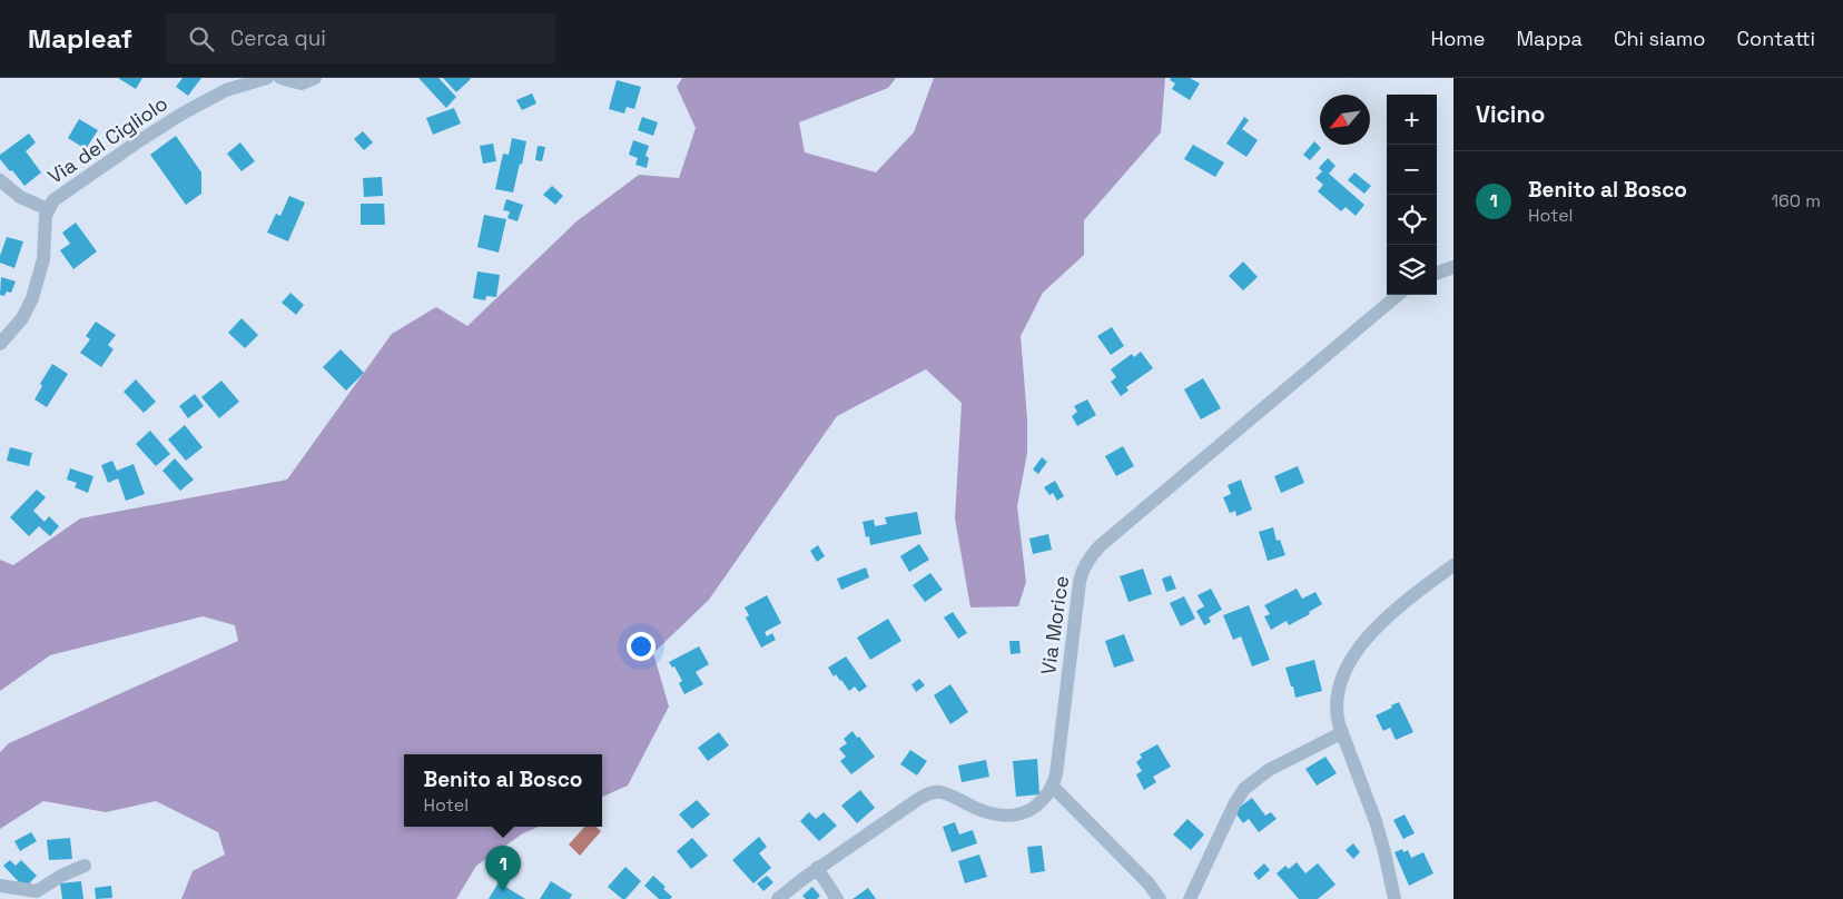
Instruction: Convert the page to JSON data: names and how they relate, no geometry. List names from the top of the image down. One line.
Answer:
{"streets":{"street":["Via del Cigliolo","Via Morice"]},"north":"bottom left","page":{"header":"Mapleaf","search":"Cerca qui","nav":["Home","Mappa","Chi siamo","Contatti"],"heading":"Vicino","map_buttons":["+","−"],"list":[{"mark":"1","name":"Benito al Bosco","note":"Hotel","value":"160 m"}],"popup":["Benito al Bosco","Hotel"],"pins":"1"}}
